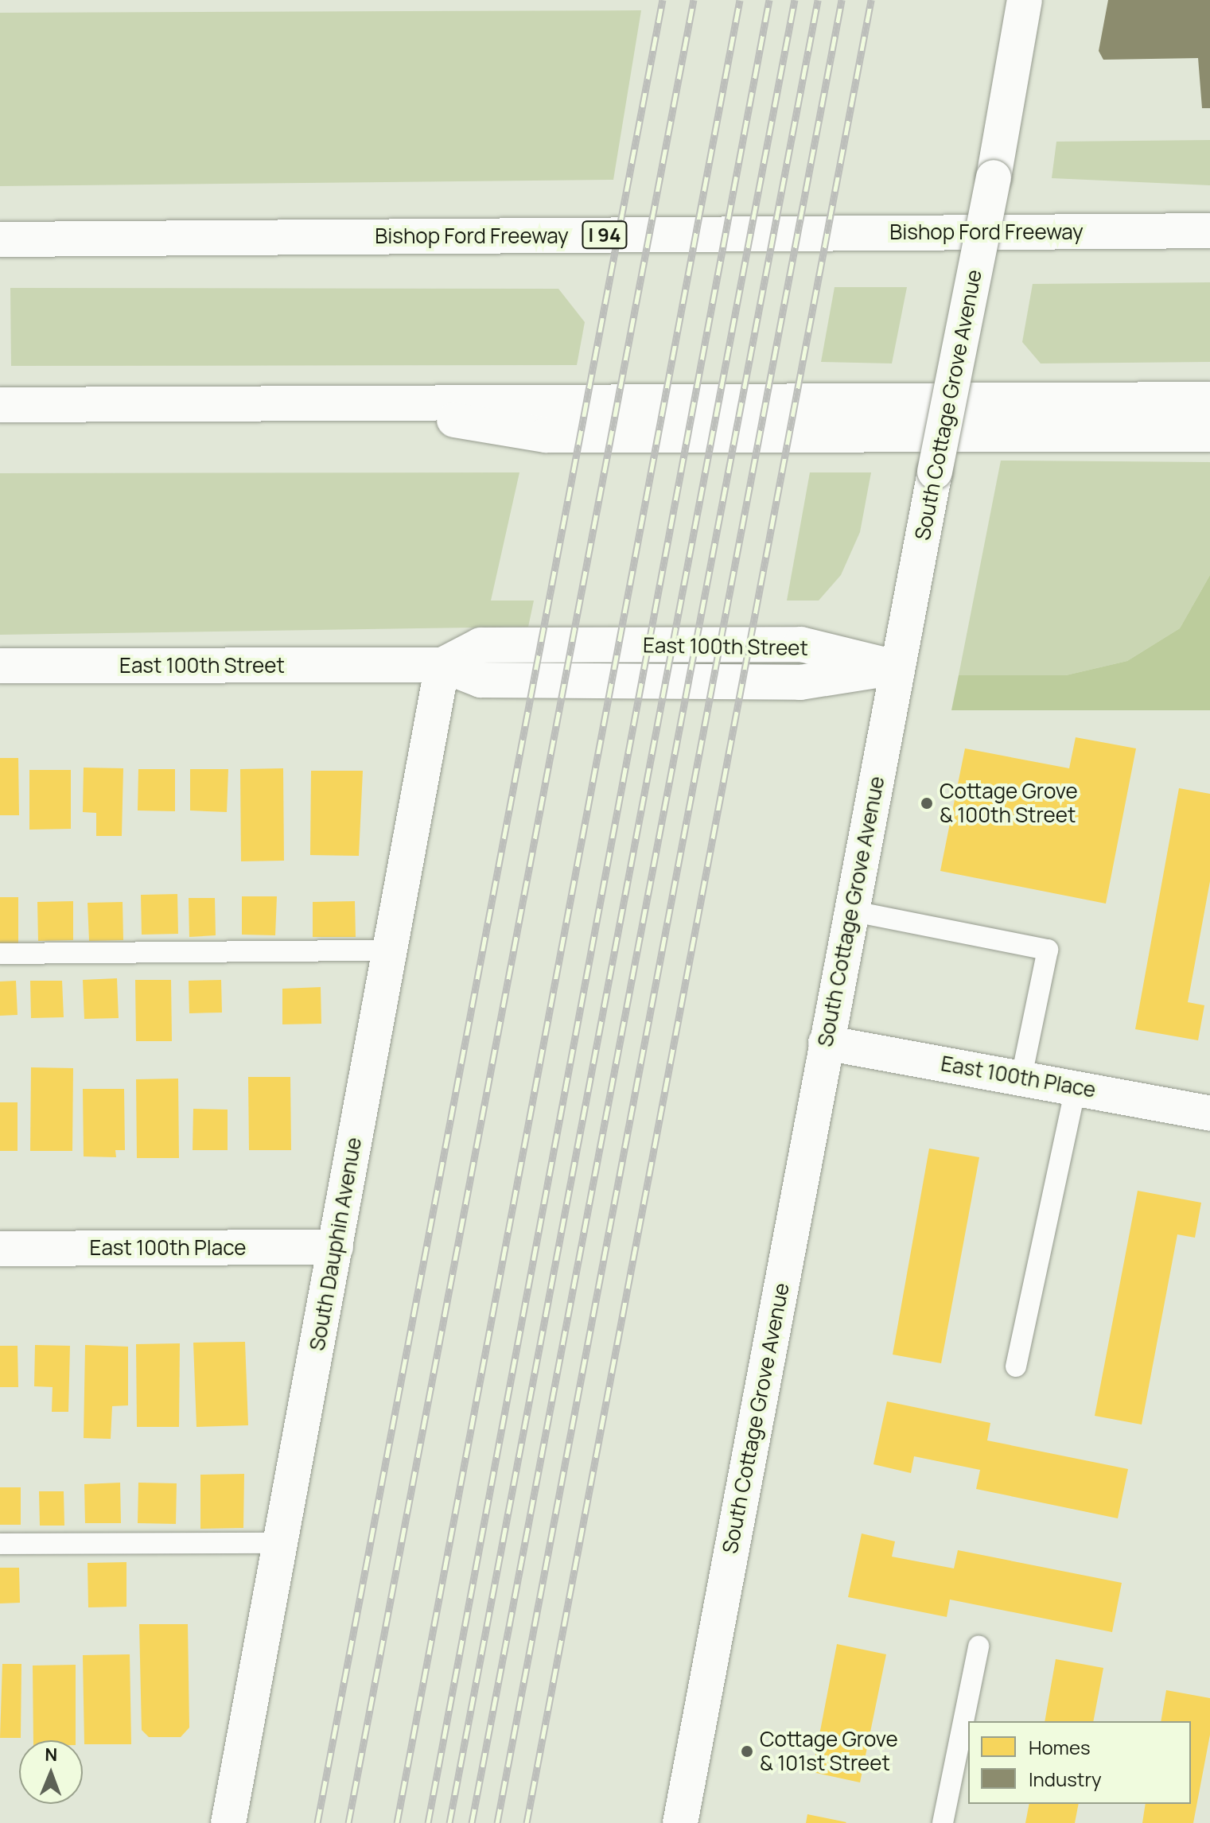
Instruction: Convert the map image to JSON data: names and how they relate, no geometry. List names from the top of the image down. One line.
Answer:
{"streets":{"main road":["Bishop Ford Freeway","I 94","South Cottage Grove Avenue","East 100th Street","East 100th Place","South Dauphin Avenue"]},"crossings":[["South Cottage Grove Avenue","East 100th Street"],["South Cottage Grove Avenue","East 100th Place"],["East 100th Street","South Dauphin Avenue"],["East 100th Place","South Dauphin Avenue"]],"places":["Cottage Grove & 100th Street","Cottage Grove & 101st Street"],"legend":["Homes","Industry"],"north":"top"}
